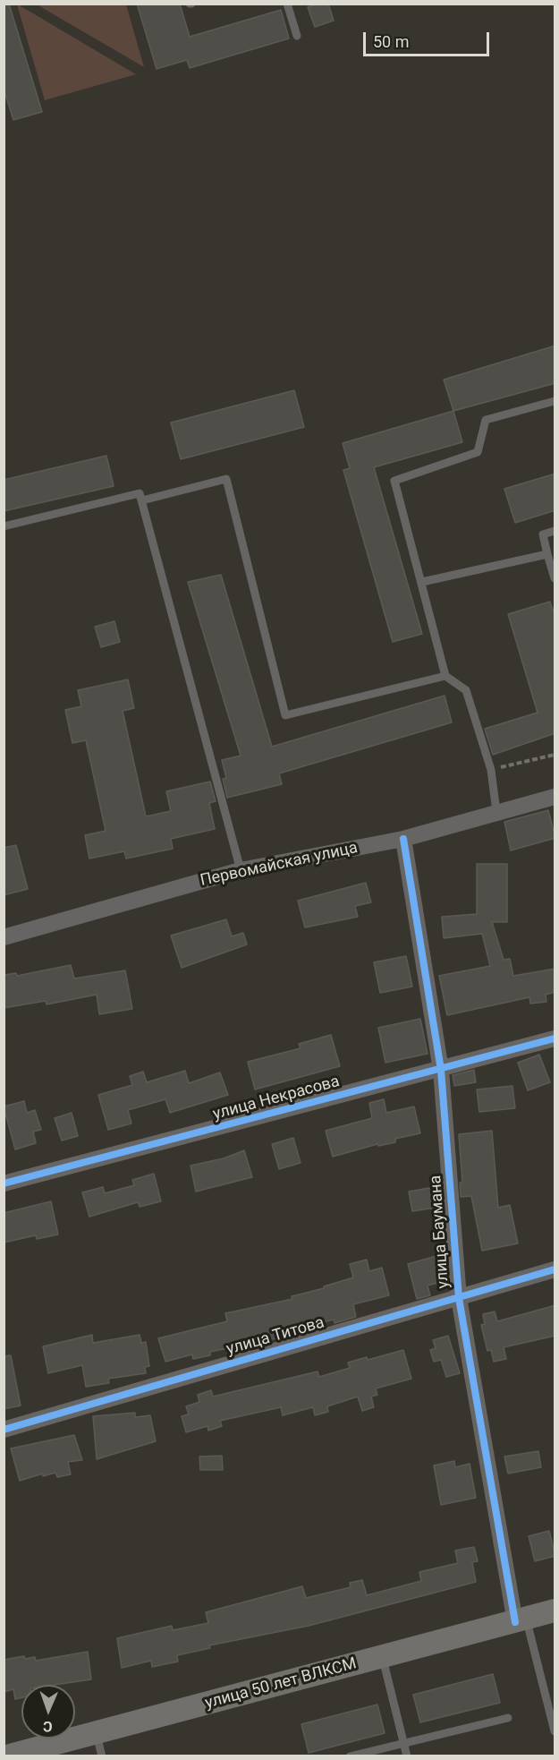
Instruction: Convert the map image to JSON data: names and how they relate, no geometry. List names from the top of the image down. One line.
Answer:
{"streets":{"street":["Первомайская улица","улица Некрасова","улица Баумана","улица Титова","улица 50 лет ВЛКСМ"]},"crossings":[["Первомайская улица","улица Баумана"],["улица Некрасова","улица Баумана"],["улица Баумана","улица Титова"],["улица Баумана","улица 50 лет ВЛКСМ"]],"scale_bar":"50 m","north":"bottom"}
